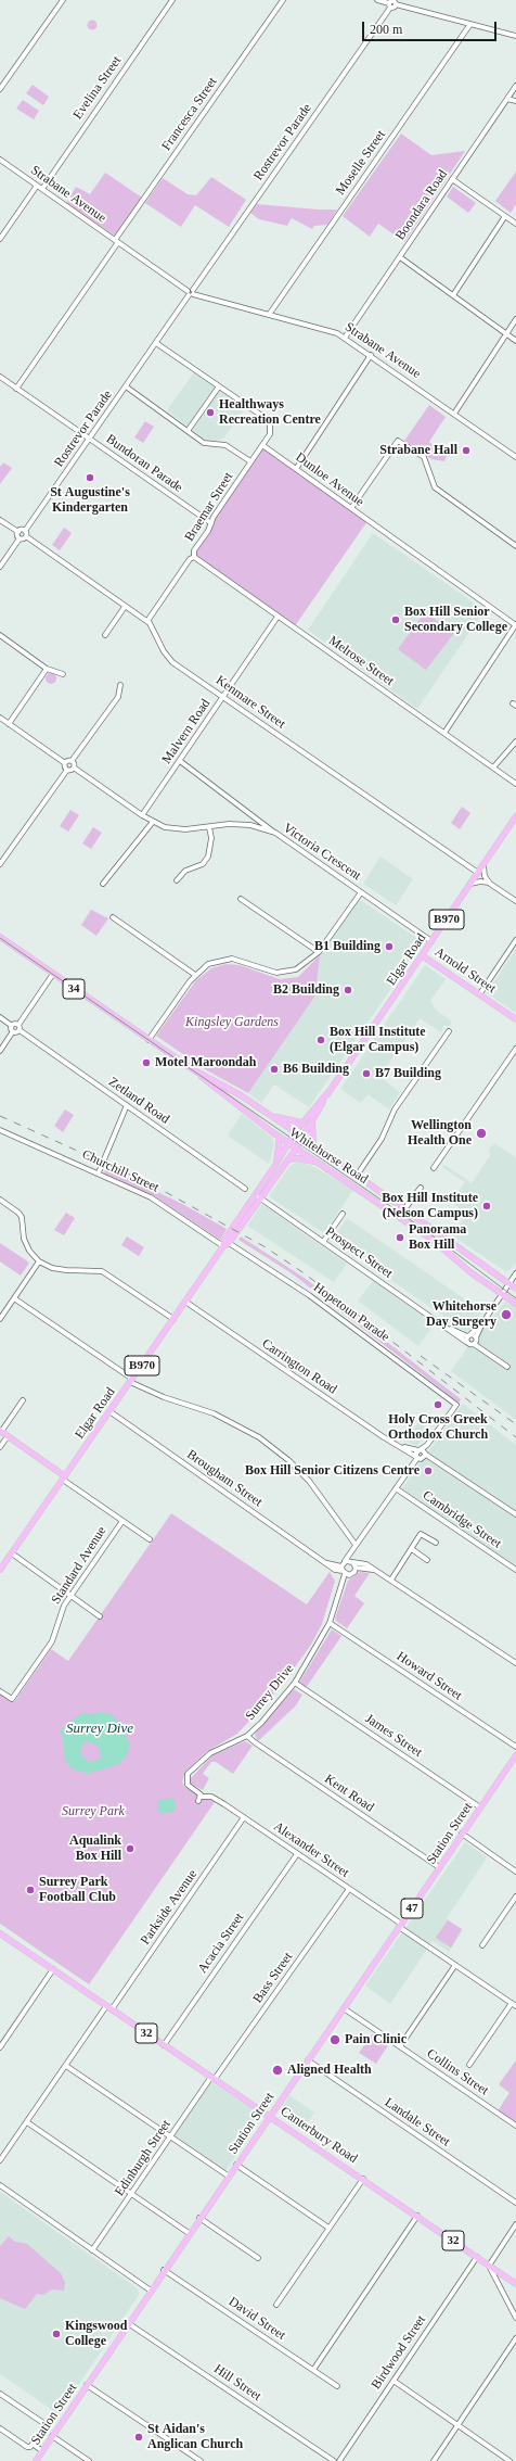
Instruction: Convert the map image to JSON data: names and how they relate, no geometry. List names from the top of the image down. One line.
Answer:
{"streets":{"main road":["B970","Elgar Road","Arnold Street","34","Whitehorse Road","Station Street","47","32","Canterbury Road"],"street":["Evelina Street","Francesca Street","Rostrevor Parade","Moselle Street","Strabane Avenue","Boondara Road","Bundoran Parade","Dunloe Avenue","Braemar Street","Melrose Street","Kenmare Street","Malvern Road","Victoria Crescent","Zetland Road","Churchill Street","Prospect Street","Hopetoun Parade","Carrington Road","Brougham Street","Cambridge Street","Standard Avenue","Howard Street","Surrey Drive","James Street","Kent Road","Alexander Street","Parkside Avenue","Acacia Street","Bass Street","Collins Street","Landale Street","Edinburgh Street","David Street","Birdwood Street","Hill Street"]},"crossings":[["Evelina Street","Strabane Avenue"],["Francesca Street","Strabane Avenue"],["Francesca Street","Bundoran Parade"],["Rostrevor Parade","Strabane Avenue"],["Rostrevor Parade","Bundoran Parade"],["Moselle Street","Strabane Avenue"],["Strabane Avenue","Boondara Road"],["Bundoran Parade","Braemar Street"],["Dunloe Avenue","Braemar Street"],["Braemar Street","Melrose Street"],["Braemar Street","Kenmare Street"],["Melrose Street","Malvern Road"],["Kenmare Street","Malvern Road"],["Kenmare Street","Elgar Road"],["Malvern Road","Victoria Crescent"],["Victoria Crescent","Elgar Road"],["Elgar Road","Arnold Street"],["Elgar Road","Whitehorse Road"],["Elgar Road","Churchill Street"],["Elgar Road","Prospect Street"],["Elgar Road","Hopetoun Parade"],["Elgar Road","Carrington Road"],["Elgar Road","Brougham Street"],["Hopetoun Parade","Carrington Road"],["Brougham Street","Surrey Drive"],["Howard Street","Surrey Drive"],["Surrey Drive","James Street"],["Surrey Drive","Kent Road"],["Surrey Drive","Alexander Street"],["James Street","Station Street"],["Kent Road","Station Street"],["Station Street","Alexander Street"],["Station Street","Collins Street"],["Station Street","Landale Street"],["Station Street","Canterbury Road"],["Station Street","David Street"],["Station Street","Hill Street"],["Alexander Street","Parkside Avenue"],["Alexander Street","Acacia Street"],["Alexander Street","Bass Street"],["Parkside Avenue","Canterbury Road"],["Acacia Street","Canterbury Road"],["Bass Street","Canterbury Road"],["Bass Street","Edinburgh Street"],["Canterbury Road","Edinburgh Street"],["Canterbury Road","Birdwood Street"]],"water":["Surrey Dive"],"parks":["Kingsley Gardens","Surrey Park"],"places":["Healthways Recreation Centre","Strabane Hall","St Augustine's Kindergarten","Box Hill Senior Secondary College","B1 Building","B2 Building","Box Hill Institute (Elgar Campus)","Motel Maroondah","B6 Building","B7 Building","Wellington Health One","Box Hill Institute (Nelson Campus)","Panorama Box Hill","Whitehorse Day Surgery","Holy Cross Greek Orthodox Church","Box Hill Senior Citizens Centre","Aqualink Box Hill","Surrey Park Football Club","Pain Clinic","Aligned Health","Kingswood College","St Aidan's Anglican Church"],"scale_bar":"200 m"}
